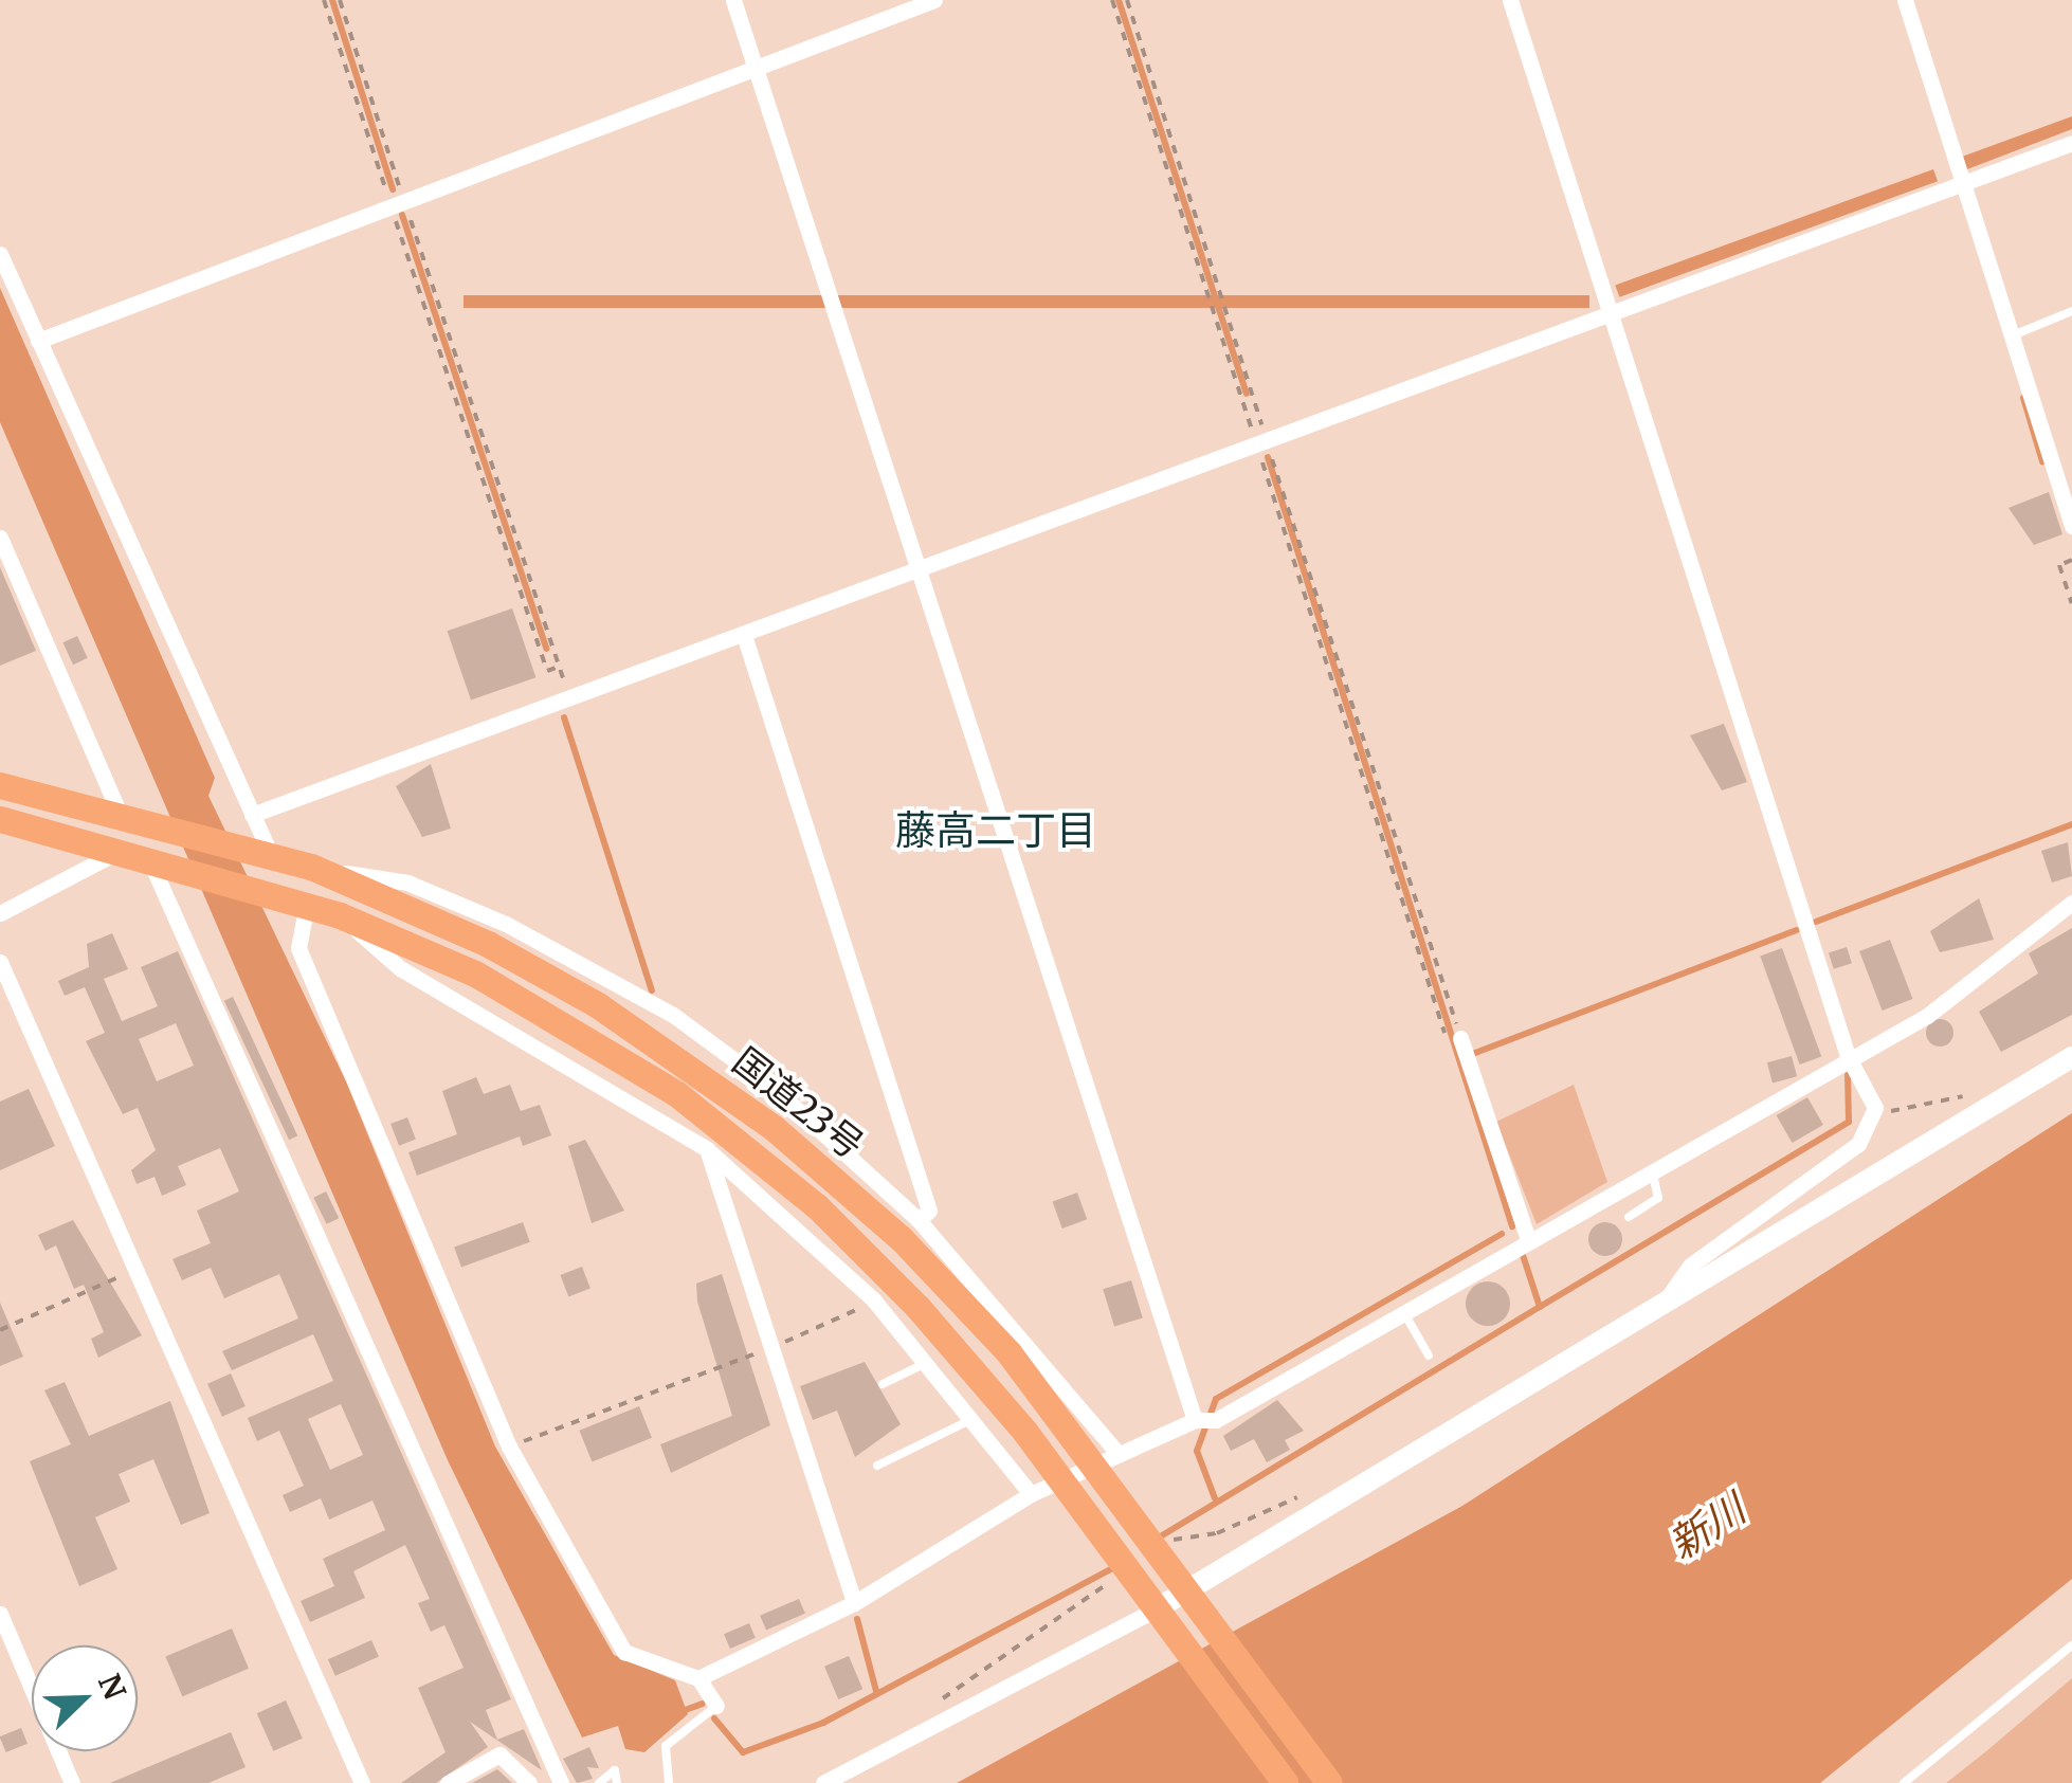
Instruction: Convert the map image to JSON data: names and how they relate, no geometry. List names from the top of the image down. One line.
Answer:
{"streets":{"highway":["国道23号"]},"districts":["藤高二丁目"],"water":["新川"],"north":"top right"}
